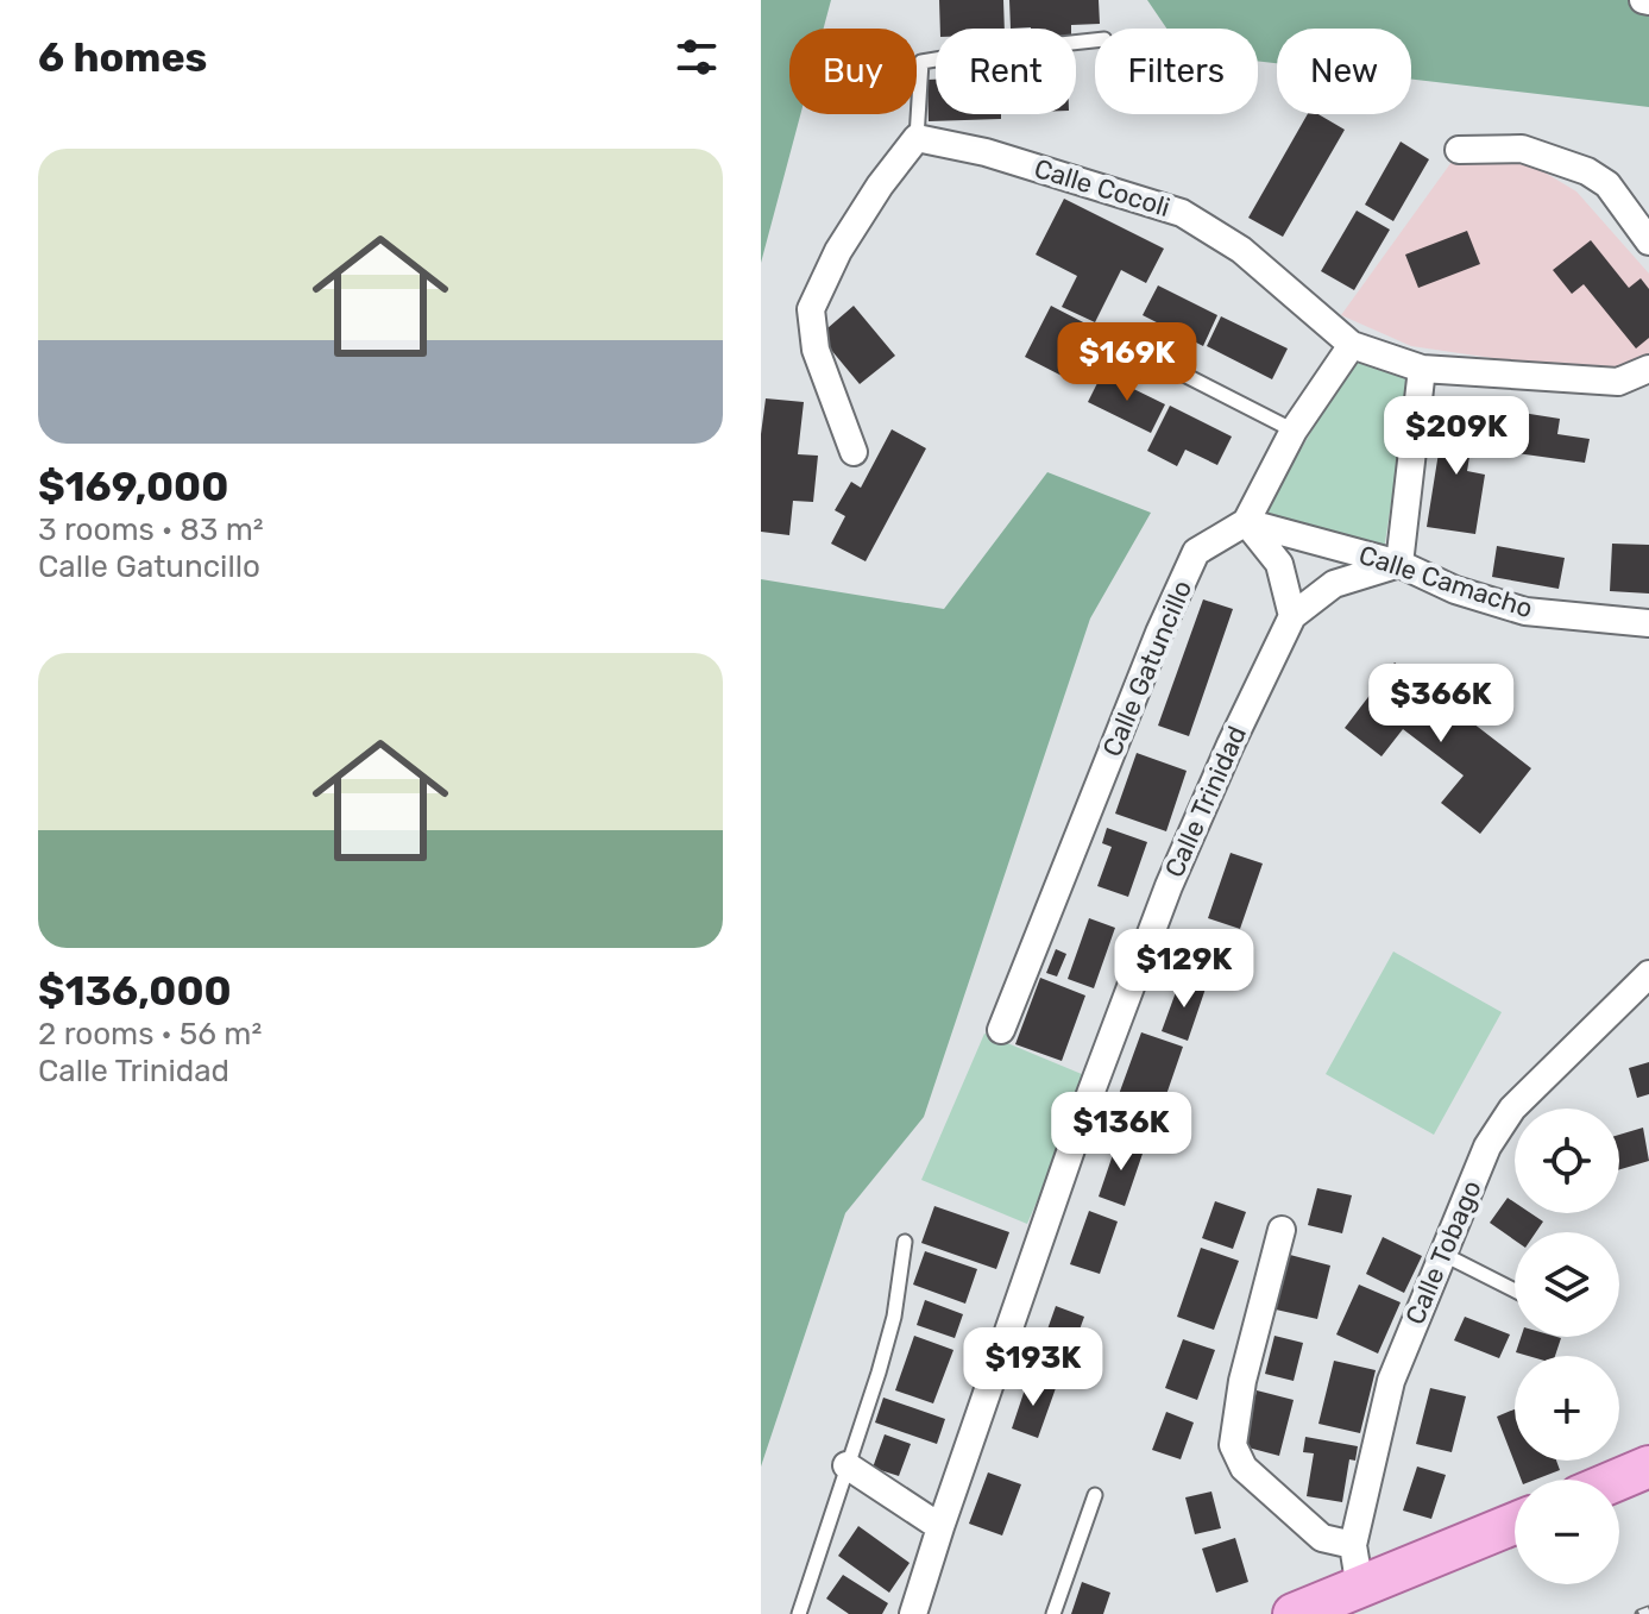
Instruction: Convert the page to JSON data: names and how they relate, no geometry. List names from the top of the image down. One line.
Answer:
{"streets":{"street":["Calle Cocoli","Calle Camacho","Calle Gatuncillo","Calle Trinidad","Calle Tobago"]},"crossings":[["Calle Camacho","Calle Gatuncillo"],["Calle Camacho","Calle Trinidad"]],"page":{"heading":"6 homes","chip":["Buy","Rent","Filters","New"],"list":[{"name":"$169,000","note":"3 rooms · 83 m² · Calle Gatuncillo"},{"name":"$136,000","note":"2 rooms · 56 m² · Calle Trinidad"}],"price":["$169K","$209K","$366K","$129K","$136K","$193K"],"map_buttons":["+","−"]}}
